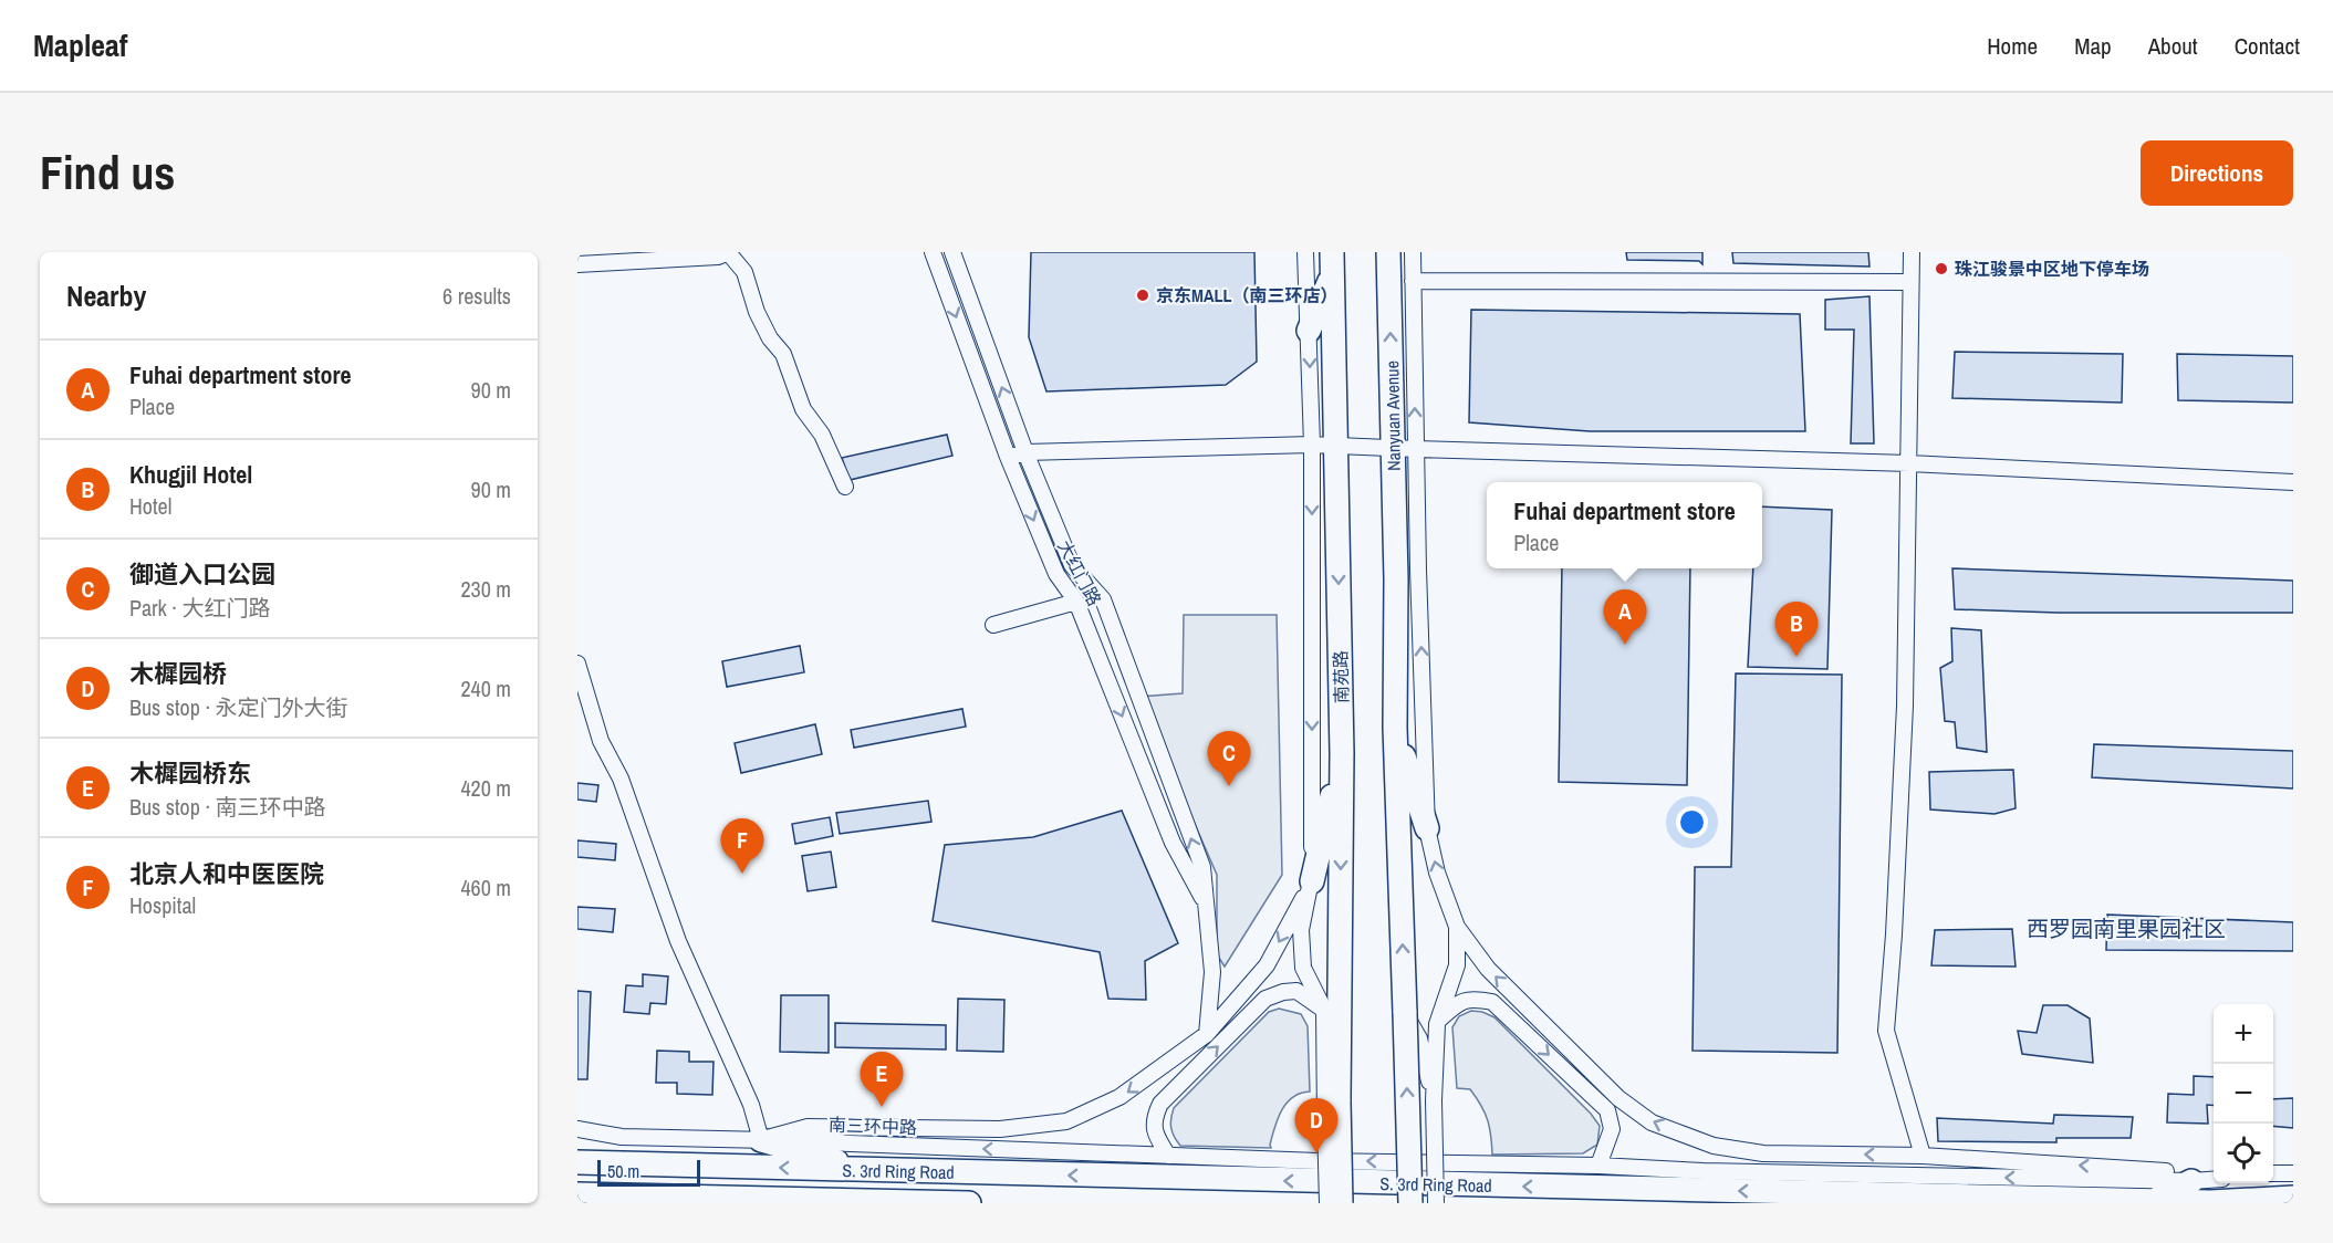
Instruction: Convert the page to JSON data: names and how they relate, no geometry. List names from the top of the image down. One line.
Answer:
{"streets":{"highway":["Nanyuan Avenue","南苑路","S. 3rd Ring Road"],"street":["大红门路","南三环中路"]},"districts":["西罗园南里果园社区"],"places":["珠江骏景中区地下停车场","京东MALL（南三环店）"],"scale_bar":"50 m","page":{"header":"Mapleaf","nav":["Home","Map","About","Contact"],"buttons":"Directions","title":"Find us","heading":["Nearby","6 results"],"list":[{"mark":"A","name":"Fuhai department store","note":"Place","value":"90 m"},{"mark":"B","name":"Khugjil Hotel","note":"Hotel","value":"90 m"},{"mark":"C","name":"御道入口公园","note":"Park · 大红门路","value":"230 m"},{"mark":"D","name":"木樨园桥","note":"Bus stop · 永定门外大街","value":"240 m"},{"mark":"E","name":"木樨园桥东","note":"Bus stop · 南三环中路","value":"420 m"},{"mark":"F","name":"北京人和中医医院","note":"Hospital","value":"460 m"}],"popup":["Fuhai department store","Place"],"pins":["A","B","C","F","E","D"],"map_buttons":["+","−"],"scale":"50 m"}}
